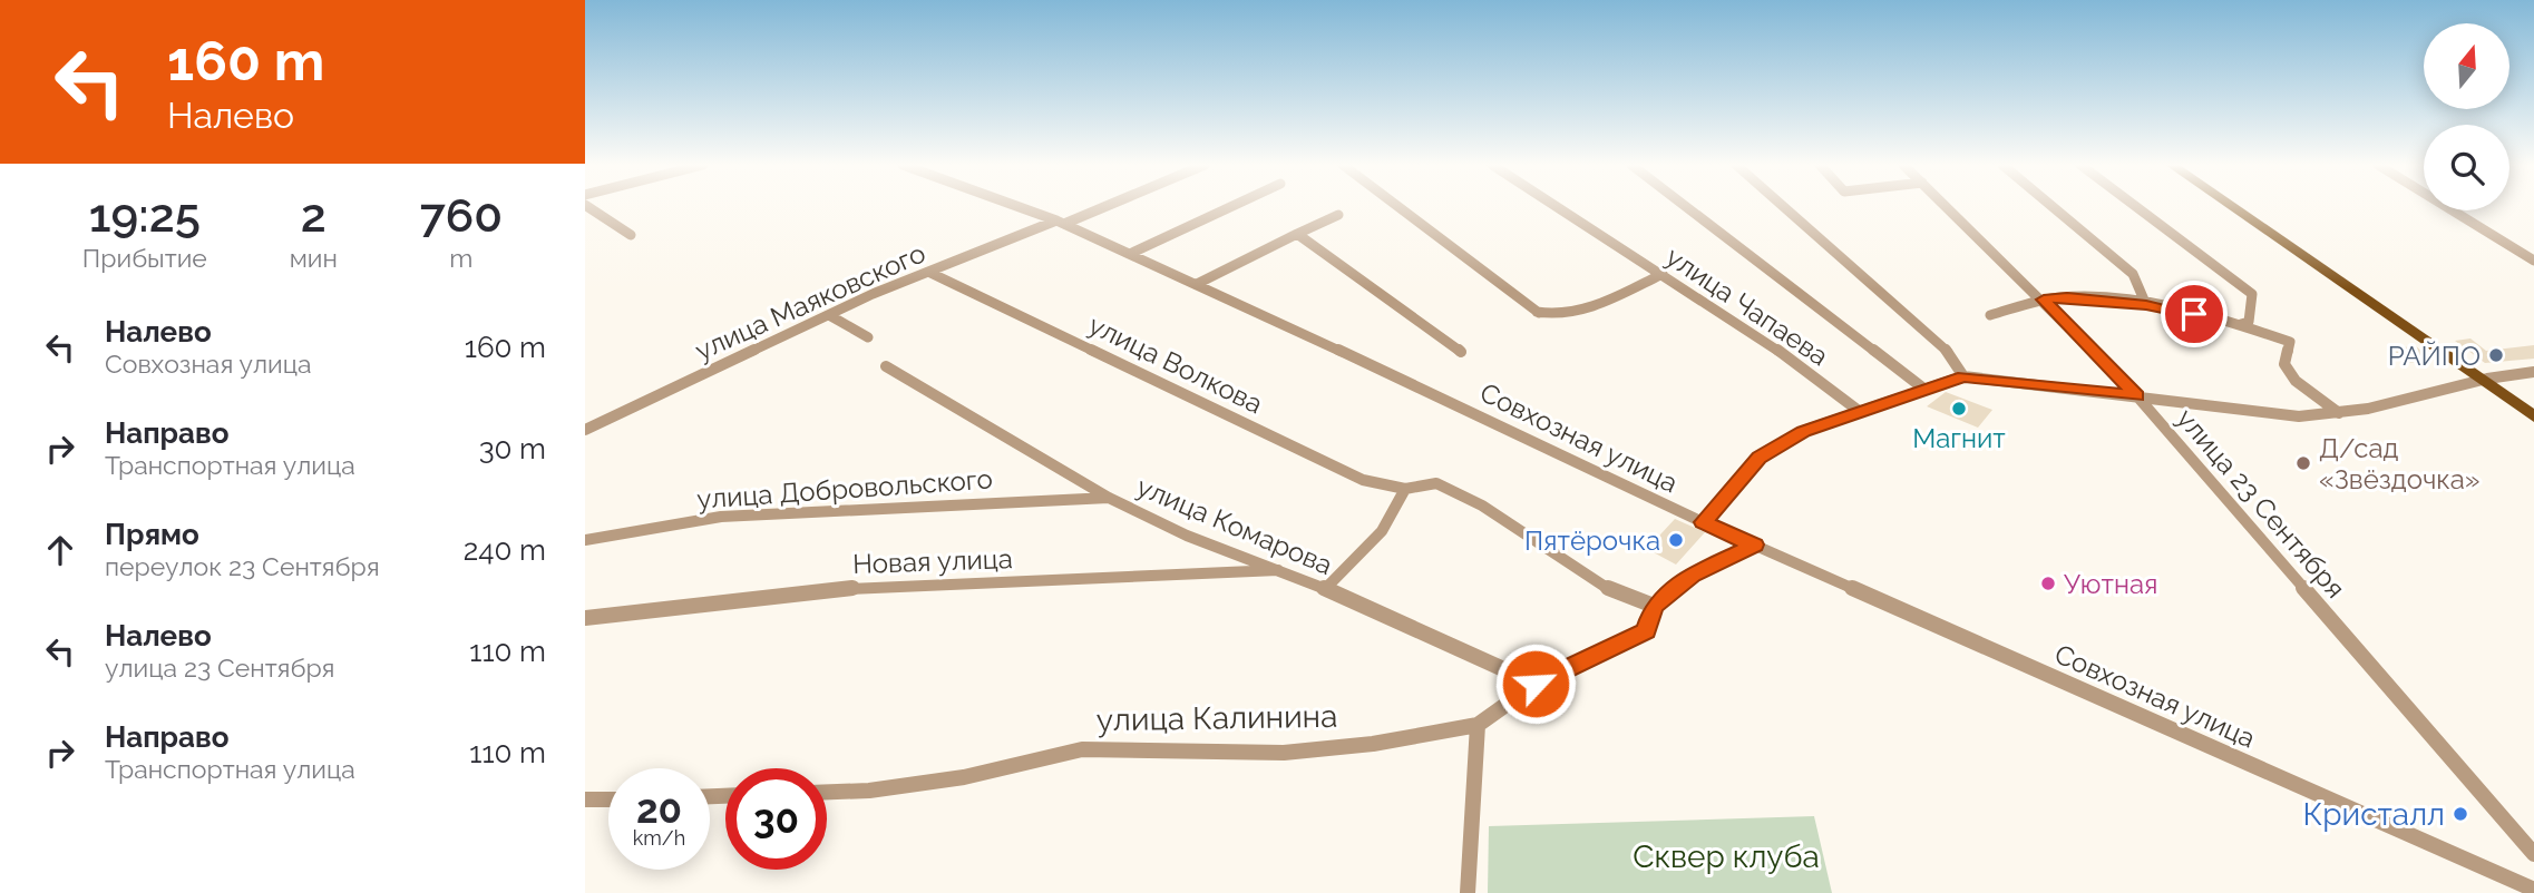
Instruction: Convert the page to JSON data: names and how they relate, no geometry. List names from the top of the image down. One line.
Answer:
{"streets":{"street":["улица Маяковского","улица Чапаева","улица Волкова","Совхозная улица","улица Добровольского","улица 23 Сентября","улица Комарова","Новая улица","улица Калинина"]},"crossings":[["улица Маяковского","улица Волкова"],["улица Маяковского","Совхозная улица"],["улица Волкова","улица Калинина"],["Совхозная улица","улица Калинина"],["улица Добровольского","улица Комарова"],["улица Комарова","Новая улица"],["улица Комарова","улица Калинина"]],"parks":["Сквер клуба"],"places":["РАЙПО","Магнит","Д/сад «Звёздочка»","Пятёрочка","Уютная","Кристалл"],"north":"top","page":{"turn":["160 m","Налево"],"eta":["19:25","Прибытие","2","мин","760","m"],"list":[{"name":"Налево","note":"Совхозная улица","value":"160 m"},{"name":"Направо","note":"Транспортная улица","value":"30 m"},{"name":"Прямо","note":"переулок 23 Сентября","value":"240 m"},{"name":"Налево","note":"улица 23 Сентября","value":"110 m"},{"name":"Направо","note":"Транспортная улица","value":"110 m"}],"speed":"20 km/h","limit":"30"}}
